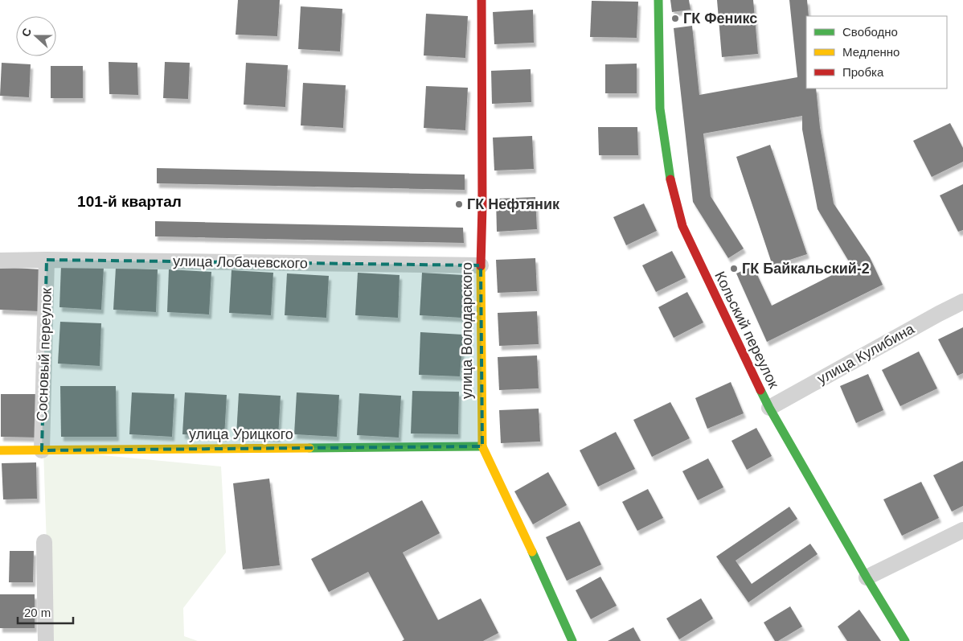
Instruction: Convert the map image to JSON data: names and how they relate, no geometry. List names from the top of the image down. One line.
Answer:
{"streets":{"street":["улица Лобачевского","Кольский переулок","улица Володарского","улица Кулибина","Сосновый переулок","улица Урицкого"]},"crossings":[["улица Лобачевского","улица Володарского"],["улица Лобачевского","Сосновый переулок"],["Кольский переулок","улица Кулибина"],["улица Володарского","улица Урицкого"],["Сосновый переулок","улица Урицкого"]],"districts":["101-й квартал"],"places":["ГК Феникс","ГК Нефтяник","ГК Байкальский-2"],"legend":["Свободно","Медленно","Пробка"],"scale_bar":"20 m","north":"left"}
